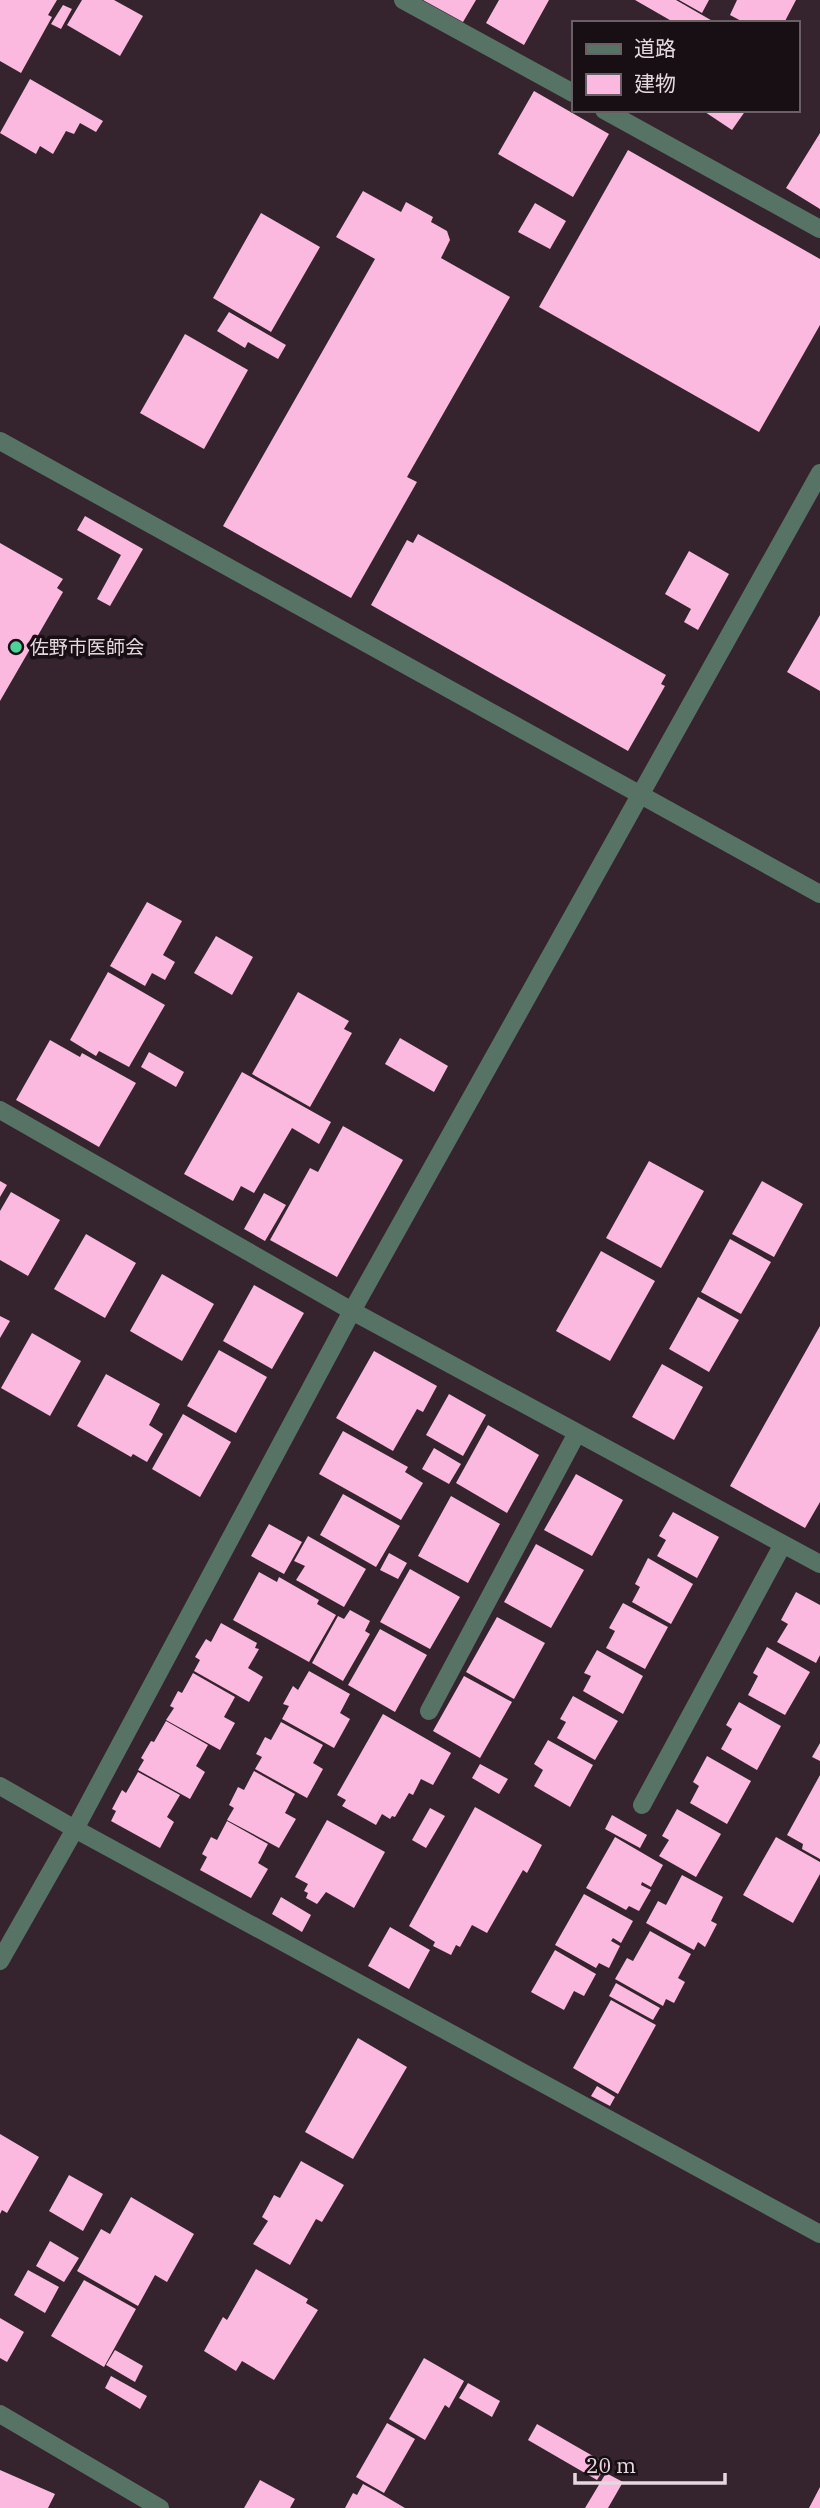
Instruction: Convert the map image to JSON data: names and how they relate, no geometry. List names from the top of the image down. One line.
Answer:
{"places":["佐野市医師会"],"legend":["道路","建物"],"scale_bar":"20 m"}
